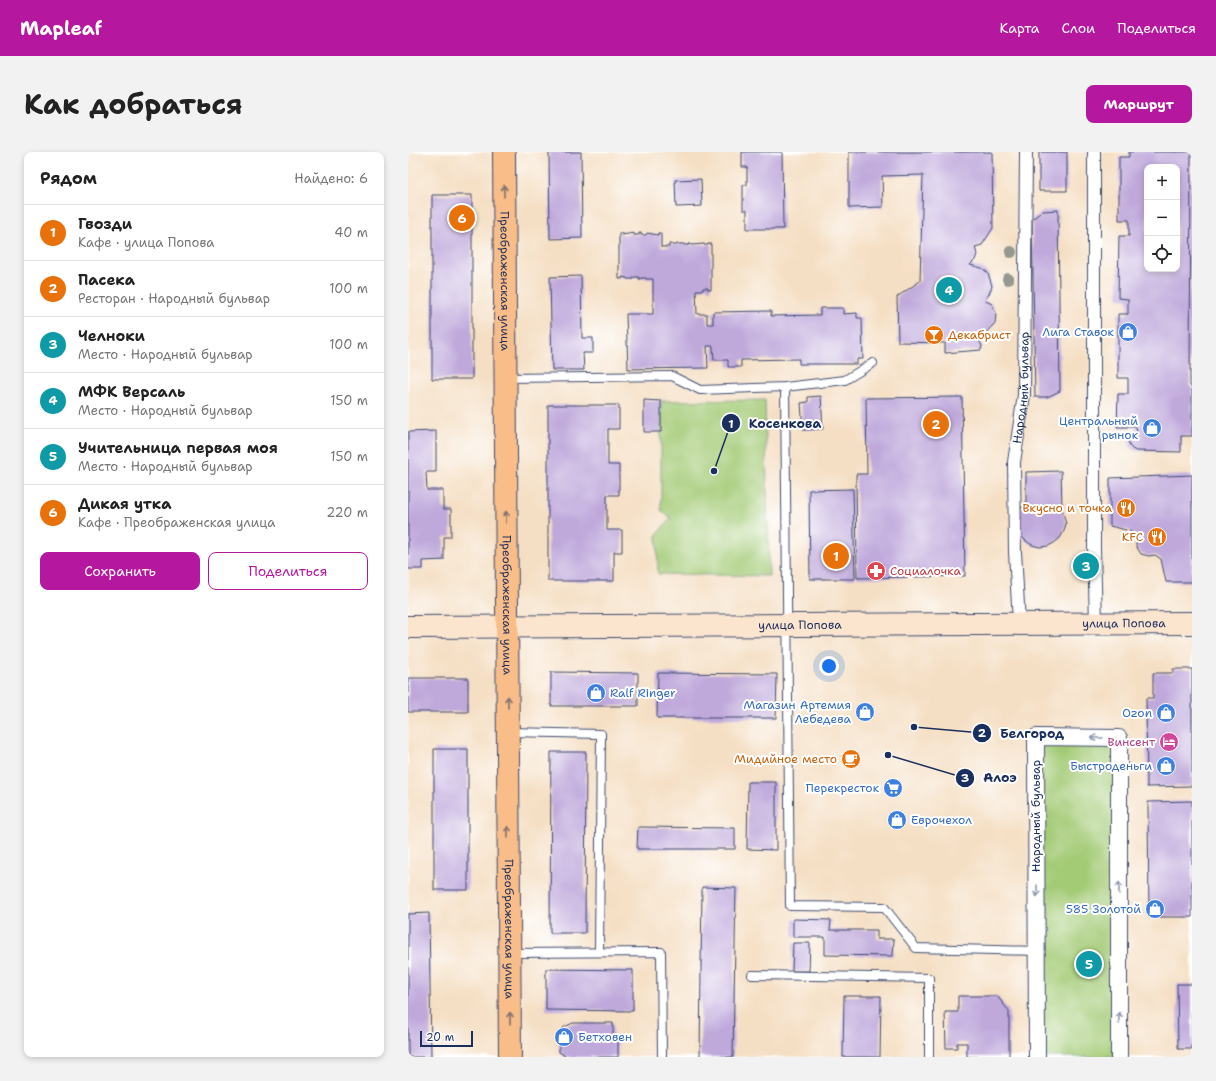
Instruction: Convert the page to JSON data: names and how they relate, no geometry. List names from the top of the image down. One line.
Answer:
{"streets":{"main road":["Преображенская улица","улица Попова"],"street":["Народный бульвар"]},"crossings":[["Преображенская улица","улица Попова"],["Народный бульвар","улица Попова"]],"one_way":["Преображенская улица"],"places":{"shop":["Лига Ставок","Центральный рынок","Ralf Ringer","Магазин Артемия Лебедева","Ozon","Быстроденьги","Еврочехол","585 Золотой","Бетховен"],"bar":["Декабрист"],"other":["Косенкова","Белгород","Алоэ"],"restaurant":["Вкусно и точка","KFC"],"pharmacy":["Социалочка"],"hotel":["Винсент"],"cafe":["Мидийное место"],"supermarket":["Перекресток"]},"scale_bar":"20 m","page":{"header":"Mapleaf","nav":["Карта","Слои","Поделиться"],"title":"Как добраться","buttons":["Маршрут",["Сохранить","Поделиться"]],"heading":["Рядом","Найдено: 6"],"map_buttons":["+","−"],"pins":["6","4","2","1","3","5"],"list":[{"mark":"1","name":"Гвозди","note":"Кафе · улица Попова","value":"40 m"},{"mark":"2","name":"Пасека","note":"Ресторан · Народный бульвар","value":"100 m"},{"mark":"3","name":"Челноки","note":"Место · Народный бульвар","value":"100 m"},{"mark":"4","name":"МФК Версаль","note":"Место · Народный бульвар","value":"150 m"},{"mark":"5","name":"Учительница первая моя","note":"Место · Народный бульвар","value":"150 m"},{"mark":"6","name":"Дикая утка","note":"Кафе · Преображенская улица","value":"220 m"}],"scale":"20 m"}}
